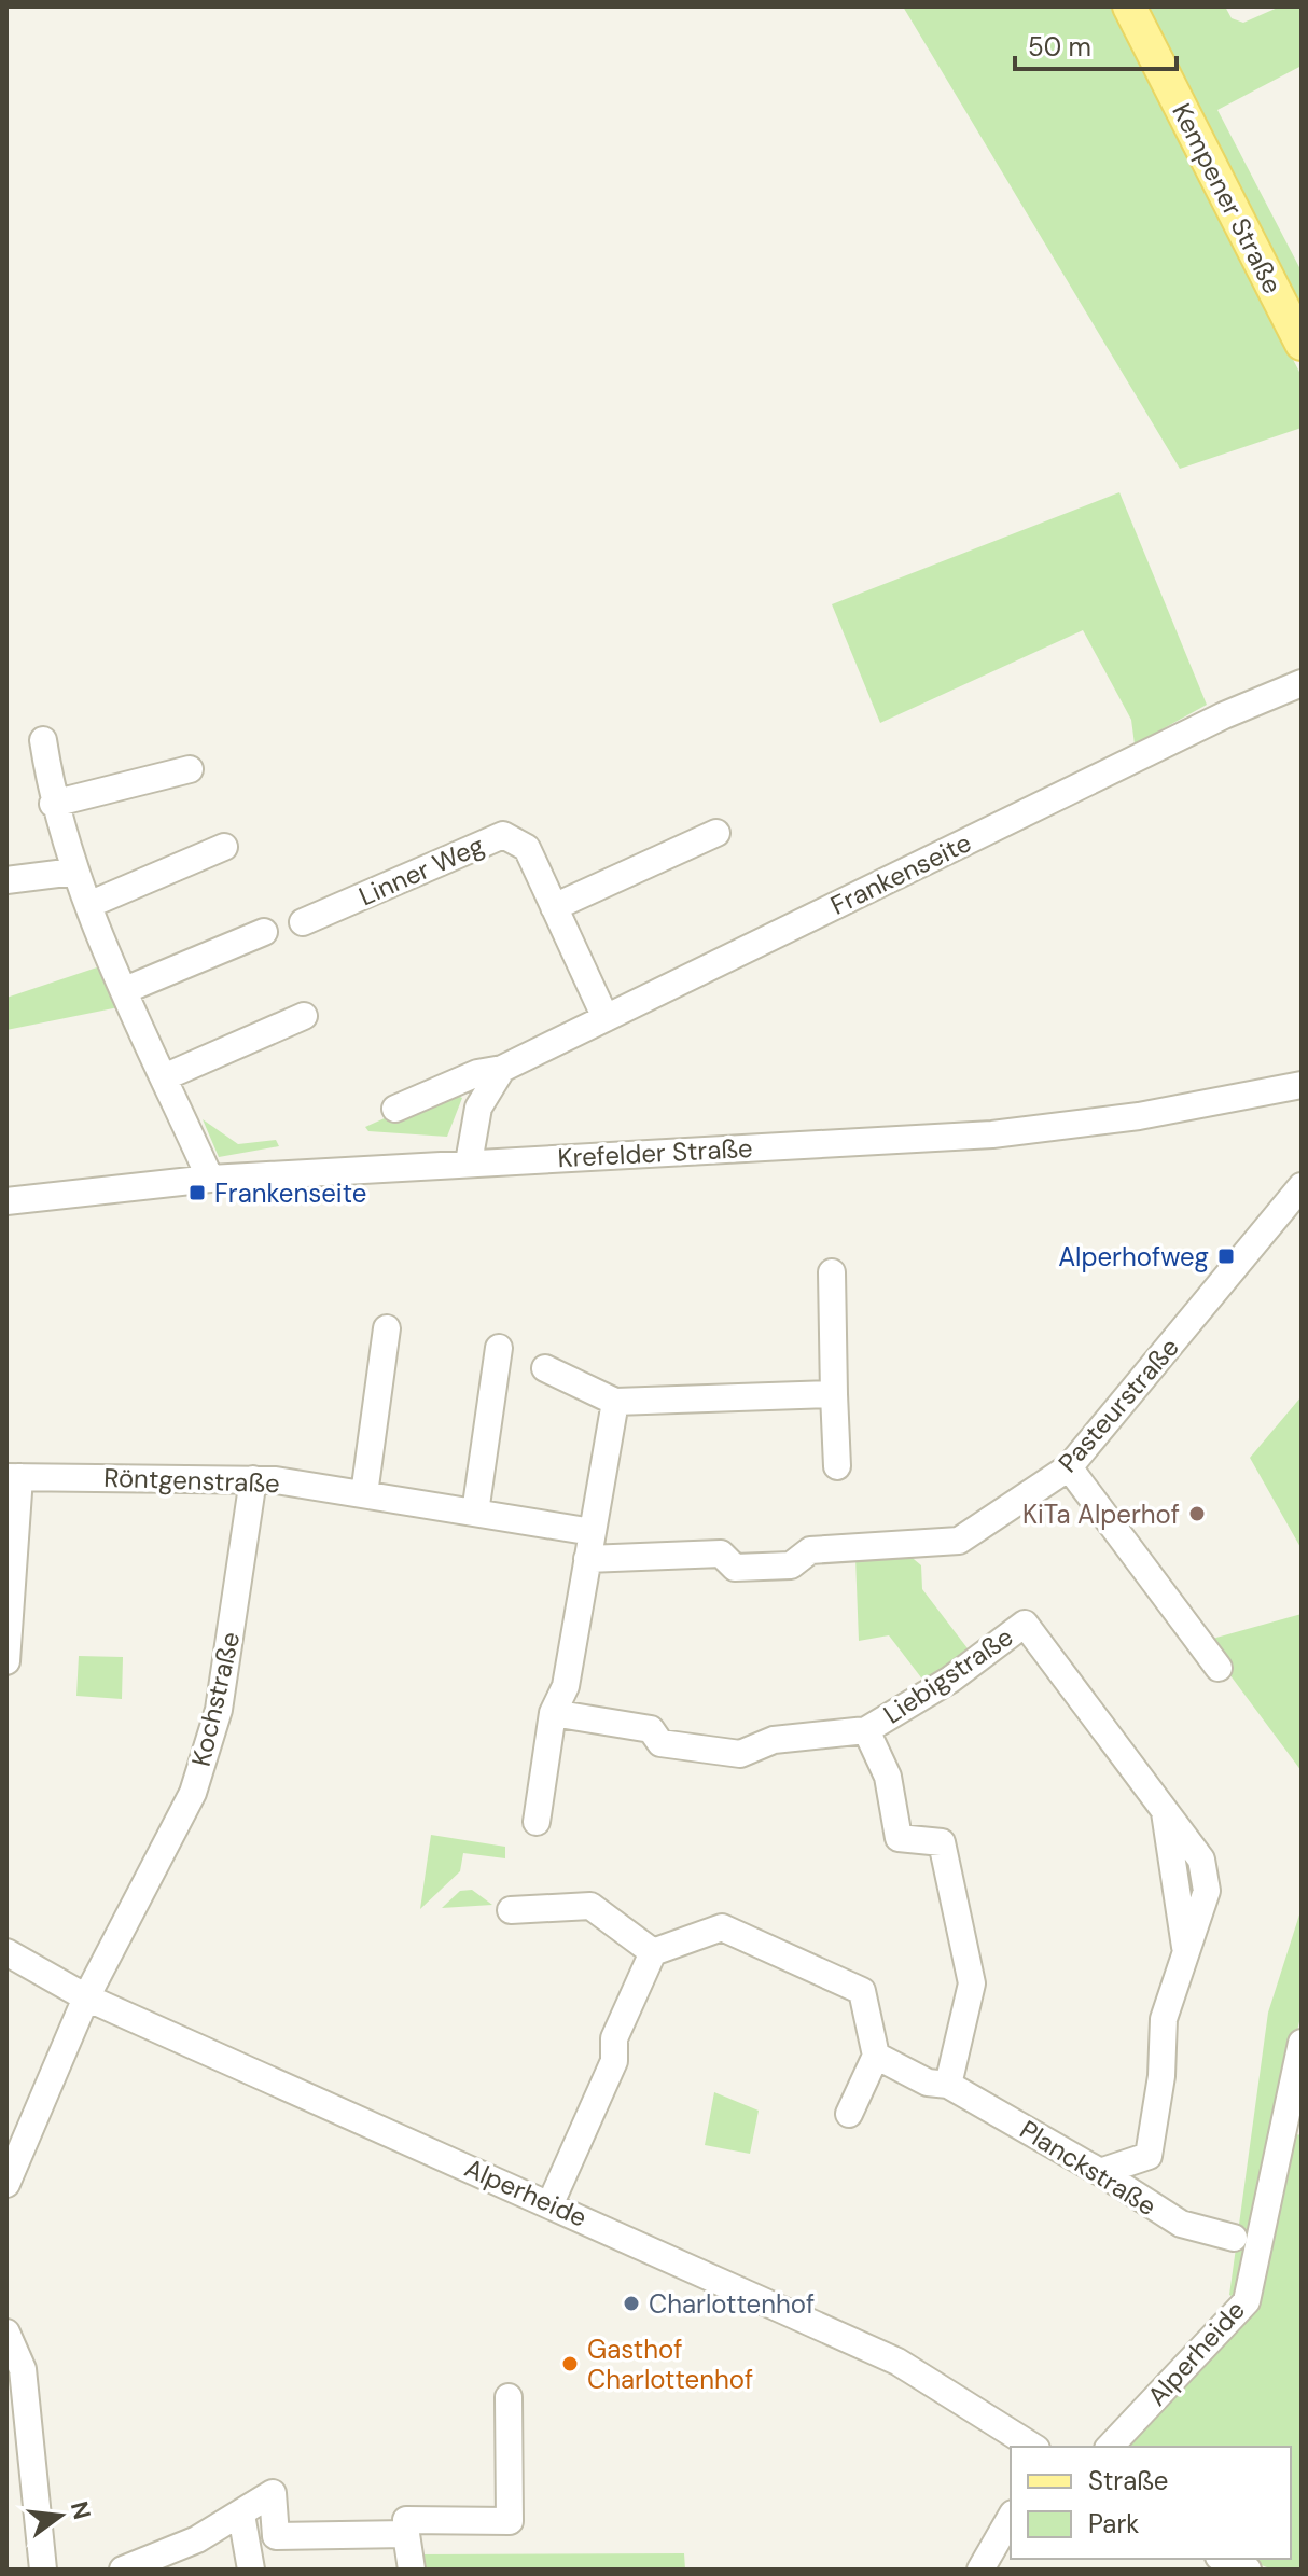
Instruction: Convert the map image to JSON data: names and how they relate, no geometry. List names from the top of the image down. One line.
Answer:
{"streets":{"main road":["Kempener Straße"],"street":["Linner Weg","Frankenseite","Krefelder Straße","Pasteurstraße","Röntgenstraße","Liebigstraße","Kochstraße","Planckstraße","Alperheide"]},"crossings":[["Linner Weg","Frankenseite"],["Röntgenstraße","Kochstraße"],["Liebigstraße","Planckstraße"],["Kochstraße","Alperheide"]],"places":{"transit":["Frankenseite","Alperhofweg"],"other":["KiTa Alperhof","Charlottenhof","Gasthof Charlottenhof"]},"legend":["Straße","Park"],"scale_bar":"50 m","north":"right"}
